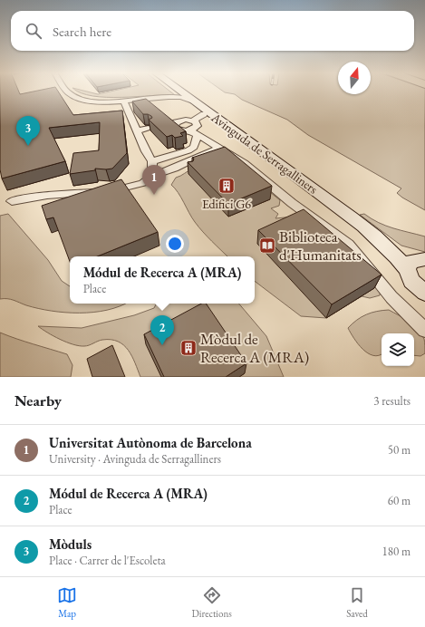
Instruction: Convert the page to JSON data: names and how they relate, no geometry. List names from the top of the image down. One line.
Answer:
{"streets":{"street":["Avinguda de Serragalliners"]},"places":{"building":["Edifici G6","Mòdul de Recerca A (MRA)"],"library":["Biblioteca d'Humanitats"]},"north":"top","page":{"search":"Search here","pins":["3","1","2"],"popup":["Módul de Recerca A (MRA)","Place"],"heading":["Nearby","3 results"],"list":[{"mark":"1","name":"Universitat Autònoma de Barcelona","note":"University · Avinguda de Serragalliners","value":"50 m"},{"mark":"2","name":"Módul de Recerca A (MRA)","note":"Place","value":"60 m"},{"mark":"3","name":"Mòduls","note":"Place · Carrer de l'Escoleta","value":"180 m"}],"nav":["Map","Directions","Saved"]}}
